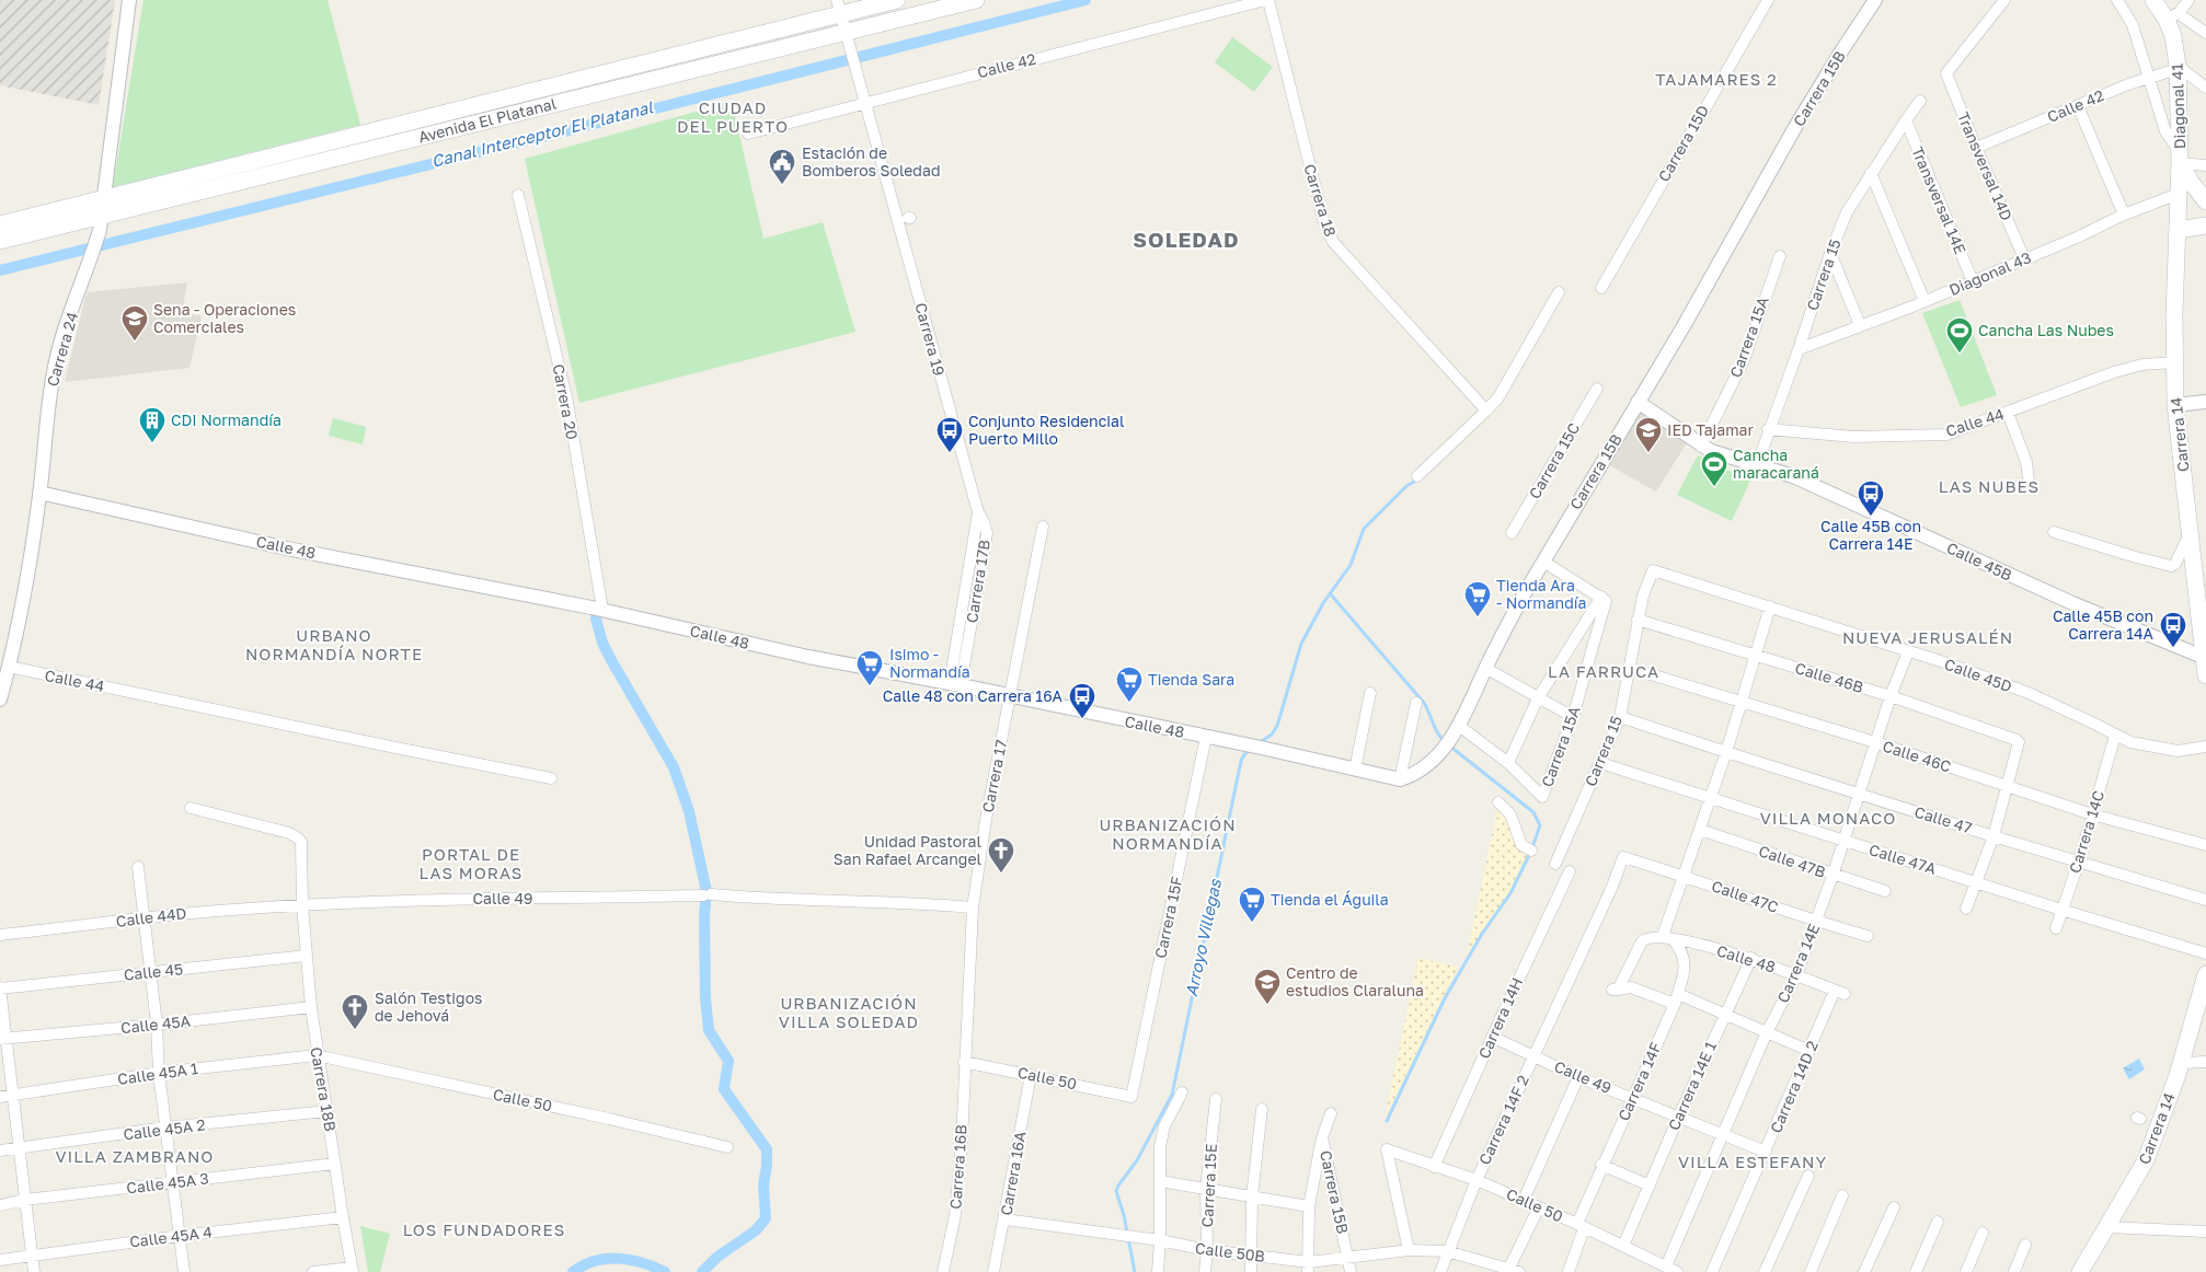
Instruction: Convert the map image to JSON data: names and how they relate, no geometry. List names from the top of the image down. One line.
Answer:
{"streets":{"main road":["Diagonal 41","Avenida El Platanal","Carrera 14"],"street":["Calle 42","Carrera 15B","Carrera 15D","Transversal 14D","Carrera 18","Transversal 14E","Diagonal 43","Carrera 15","Carrera 15A","Carrera 19","Carrera 24","Carrera 20","Calle 44","Carrera 15C","Calle 48","Calle 45B","Calle 45D","Calle 46B","Calle 46C","Carrera 17","Calle 47","Carrera 14C","Calle 47A","Calle 47B","Calle 47C","Calle 49","Calle 44D","Carrera 15F","Carrera 14E","Calle 45","Carrera 14H","Calle 45A","Calle 45A 1","Calle 50","Carrera 14F","Carrera 14E 1","Carrera 14D 2","Carrera 18B","Carrera 14F 2","Calle 45A 2","Carrera 16B","Carrera 16A","Calle 45A 3","Carrera 15E","Calle 45A 4","Calle 50B"]},"crossings":[["Calle 42","Diagonal 41"],["Calle 42","Transversal 14D"],["Calle 42","Carrera 18"],["Calle 42","Carrera 19"],["Carrera 15B","Calle 48"],["Carrera 15B","Calle 50B"],["Diagonal 41","Diagonal 43"],["Diagonal 41","Carrera 14"],["Avenida El Platanal","Carrera 19"],["Avenida El Platanal","Carrera 24"],["Transversal 14D","Diagonal 43"],["Transversal 14E","Diagonal 43"],["Transversal 14E","Carrera 15"],["Diagonal 43","Carrera 15"],["Diagonal 43","Carrera 14"],["Carrera 15","Calle 44"],["Carrera 15","Calle 45B"],["Carrera 15","Calle 45D"],["Carrera 15","Calle 46B"],["Carrera 15","Calle 46C"],["Carrera 15","Calle 47"],["Carrera 15","Calle 47A"],["Carrera 19","Calle 48"],["Carrera 24","Calle 44"],["Carrera 24","Calle 48"],["Carrera 20","Calle 48"],["Calle 44","Carrera 14"],["Carrera 14","Calle 45B"],["Calle 48","Carrera 17"],["Calle 48","Carrera 15F"],["Calle 48","Carrera 14E"],["Calle 48","Carrera 14F"],["Calle 48","Carrera 14E 1"],["Calle 48","Carrera 14D 2"],["Calle 45D","Carrera 14C"],["Calle 45D","Carrera 14E"],["Calle 46B","Calle 46C"],["Calle 46B","Carrera 14E"],["Calle 46C","Carrera 14C"],["Calle 46C","Carrera 14E"],["Carrera 17","Calle 49"],["Carrera 17","Calle 50"],["Carrera 17","Carrera 16B"],["Calle 47","Carrera 14C"],["Calle 47","Carrera 14E"],["Carrera 14C","Calle 47A"],["Calle 47A","Carrera 14E"],["Calle 47B","Carrera 14E"],["Calle 47C","Carrera 14E"],["Calle 47C","Carrera 14F 2"],["Calle 49","Calle 44D"],["Calle 49","Carrera 14E"],["Calle 49","Carrera 14H"],["Calle 49","Carrera 14F"],["Calle 49","Carrera 14E 1"],["Calle 49","Carrera 14D 2"],["Calle 49","Carrera 18B"],["Calle 49","Carrera 14F 2"],["Calle 44D","Carrera 18B"],["Carrera 15F","Calle 50"],["Carrera 14E","Calle 50"],["Calle 45","Carrera 18B"],["Carrera 14H","Calle 50"],["Calle 45A","Carrera 18B"],["Calle 45A 1","Calle 50"],["Calle 45A 1","Carrera 18B"],["Calle 50","Carrera 14F"],["Calle 50","Carrera 14E 1"],["Calle 50","Carrera 18B"],["Calle 50","Carrera 14F 2"],["Calle 50","Carrera 16B"],["Calle 50","Carrera 16A"],["Calle 50","Calle 50B"],["Carrera 18B","Calle 45A 2"],["Carrera 18B","Calle 45A 3"],["Carrera 18B","Calle 45A 4"],["Carrera 14F 2","Calle 50B"],["Carrera 16A","Calle 50B"],["Carrera 15E","Calle 50B"]],"districts":["TAJAMARES 2","CIUDAD DEL PUERTO","SOLEDAD","LAS NUBES","URBANO NORMANDÍA NORTE","NUEVA JERUSALÉN","LA FARRUCA","VILLA MONACO","URBANIZACIÓN NORMANDÍA","PORTAL DE LAS MORAS","URBANIZACIÓN VILLA SOLEDAD","VILLA ZAMBRANO","VILLA ESTEFANY","LOS FUNDADORES"],"water":["Canal Interceptor El Platanal","Arroyo Villegas"],"places":{"public building":["Estación de Bomberos Soledad"],"school or university":["Sena - Operaciones Comerciales","IED Tajamar","Centro de estudios Claraluna"],"sports":["Cancha Las Nubes","Cancha maracaraná"],"building":["CDI Normandía"],"bus stop":["Conjunto Residencial Puerto Millo","Calle 45B con Carrera 14E","Calle 45B con Carrera 14A","Calle 48 con Carrera 16A"],"supermarket":["Tienda Ara - Normandía","Isimo - Normandía","Tienda Sara","Tienda el Águila"],"church":["Unidad Pastoral San Rafael Arcangel","Salón Testigos de Jehová"]}}
